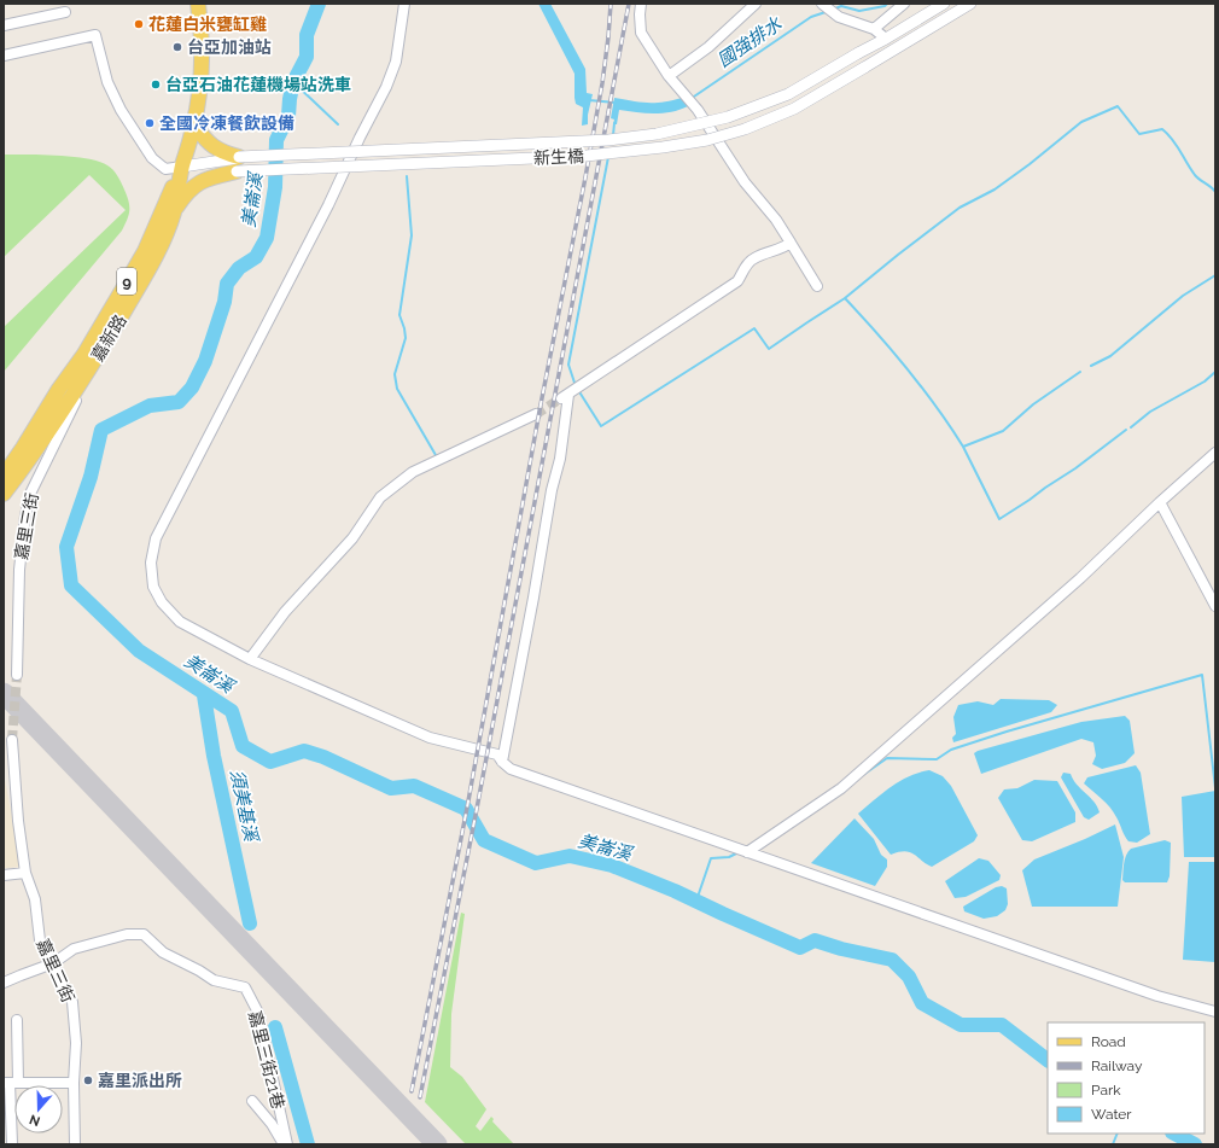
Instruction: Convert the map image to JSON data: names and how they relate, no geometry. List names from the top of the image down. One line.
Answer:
{"streets":{"main road":["9","嘉新路"],"street":["新生橋","嘉里三街","嘉里三街21巷"]},"crossings":[["嘉新路","嘉里三街"],["嘉里三街","嘉里三街21巷"]],"water":["國強排水","美崙溪","須美基溪"],"places":["花蓮白米甕缸雞","台亞加油站","台亞石油花蓮機場站洗車","全國冷凍餐飲設備","嘉里派出所"],"legend":["Road","Railway","Park","Water"],"north":"bottom"}
